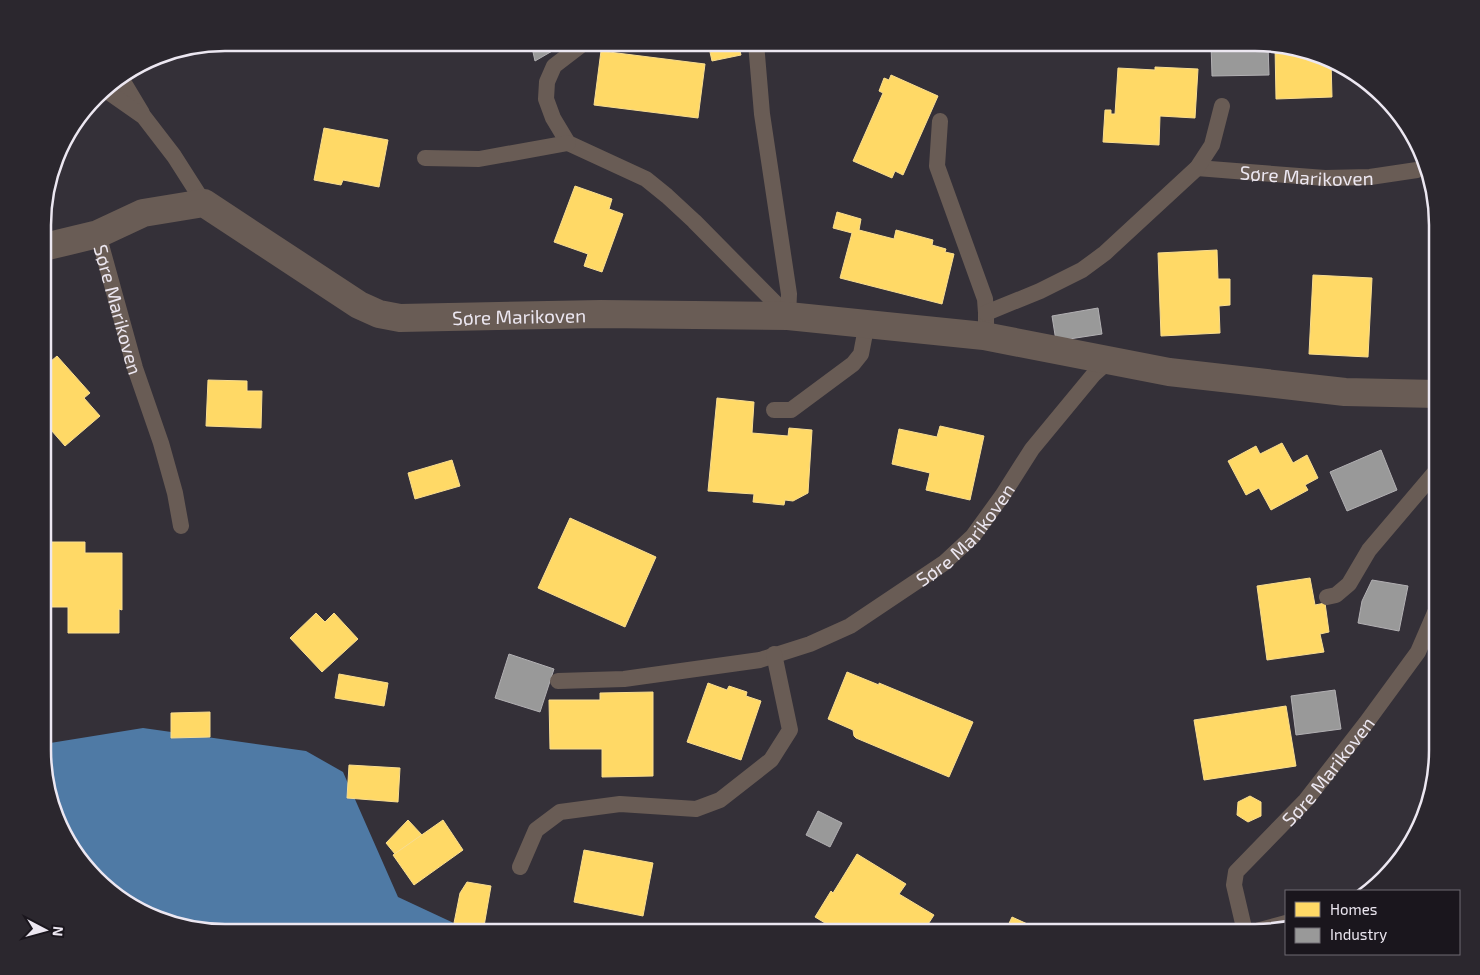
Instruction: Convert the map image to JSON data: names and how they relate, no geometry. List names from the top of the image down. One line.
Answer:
{"streets":{"street":["Søre Marikoven"]},"legend":["Homes","Industry"],"north":"right"}
